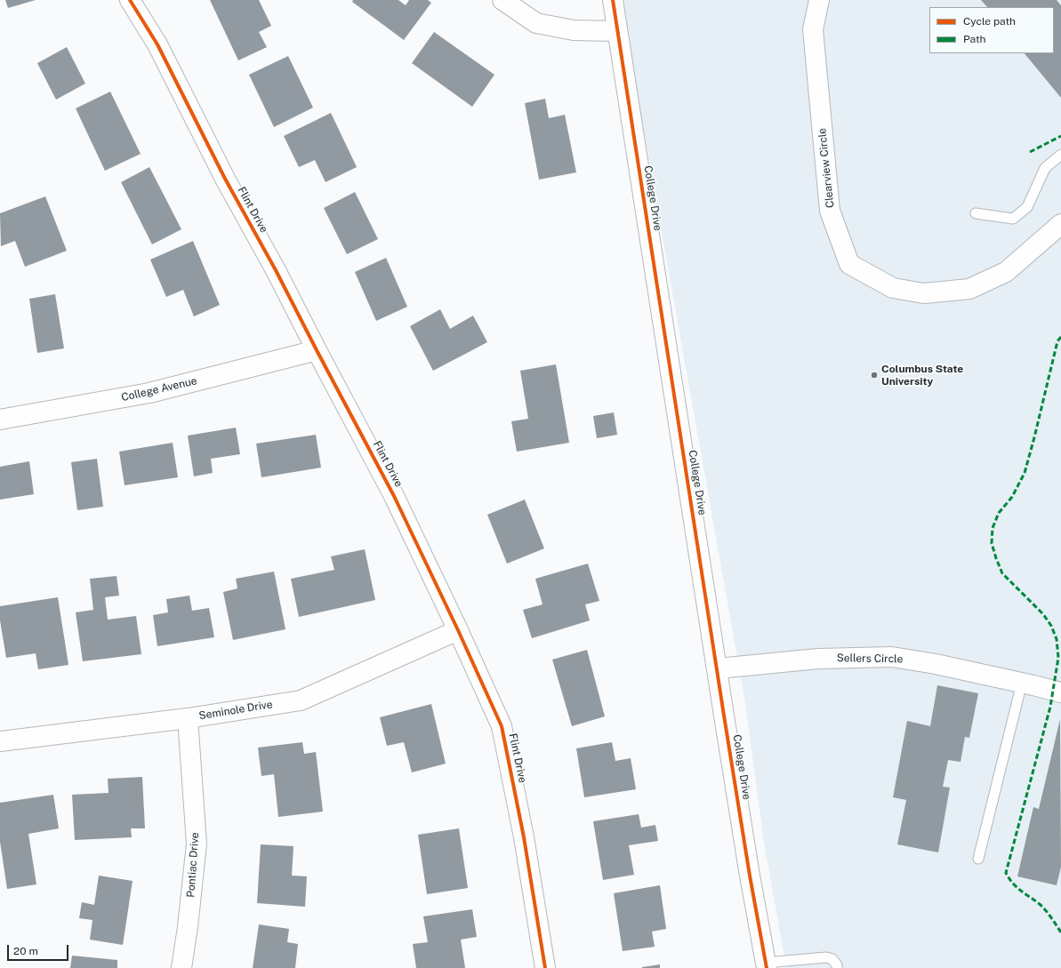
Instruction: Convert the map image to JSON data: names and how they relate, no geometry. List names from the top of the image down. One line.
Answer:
{"streets":{"street":["Clearview Circle","College Drive","Flint Drive","College Avenue","Sellers Circle","Seminole Drive","Pontiac Drive"]},"crossings":[["College Drive","Sellers Circle"],["Flint Drive","College Avenue"],["Flint Drive","Seminole Drive"],["Seminole Drive","Pontiac Drive"]],"places":["Columbus State University"],"legend":["Cycle path","Path"],"scale_bar":"20 m"}
